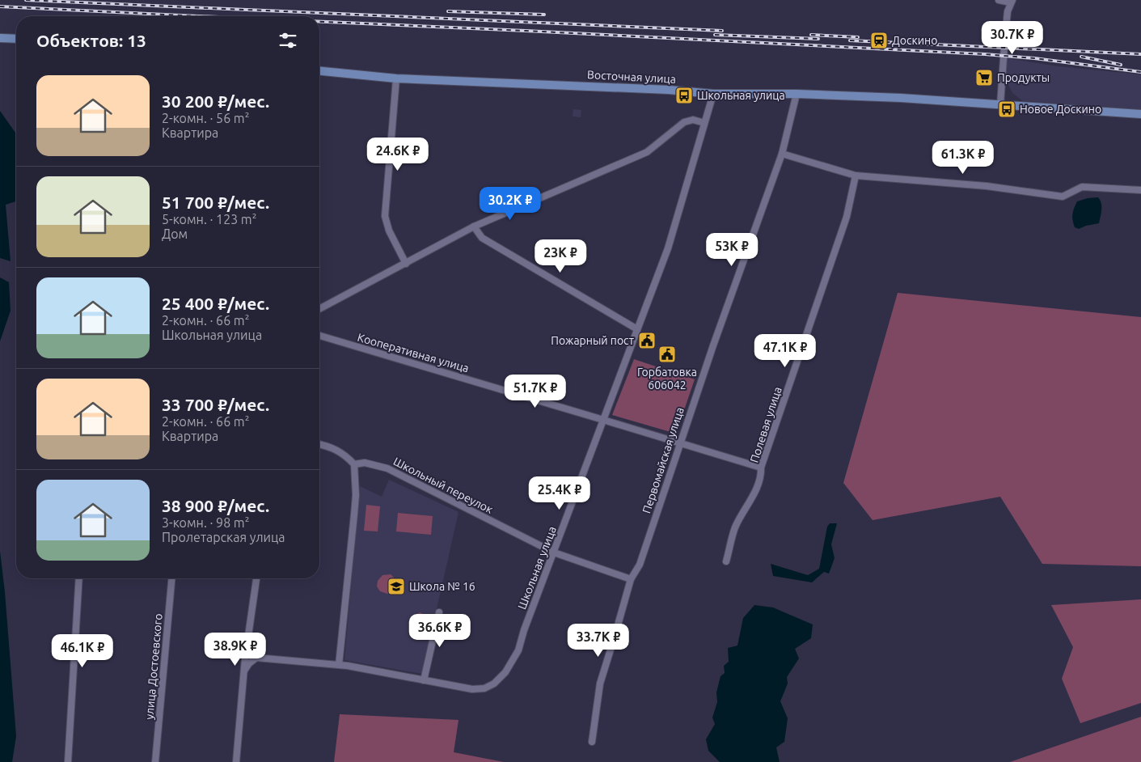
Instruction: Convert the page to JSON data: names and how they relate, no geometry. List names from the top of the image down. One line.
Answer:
{"streets":{"main road":["Восточная улица"],"street":["Кооперативная улица","Полевая улица","Первомайская улица","Школьный переулок","Школьная улица","улица Достоевского"]},"crossings":[["Восточная улица","Первомайская улица"],["Восточная улица","Школьная улица"],["Кооперативная улица","Полевая улица"],["Кооперативная улица","Первомайская улица"],["Кооперативная улица","Школьная улица"],["Первомайская улица","Школьный переулок"],["Школьный переулок","Школьная улица"]],"places":{"station":["Доскино"],"supermarket":["Продукты"],"bus stop":["Школьная улица","Новое Доскино"],"public building":["Пожарный пост","Горбатовка 606042"],"school or university":["Школа № 16"]},"page":{"heading":"Объектов: 13","price":["30.7K ₽","24.6K ₽","61.3K ₽","30.2K ₽","53K ₽","23K ₽","47.1K ₽","51.7K ₽","25.4K ₽","36.6K ₽","33.7K ₽","38.9K ₽","46.1K ₽"],"list":[{"name":"30 200 ₽/мес.","note":"2-комн. · 56 m² · Квартира"},{"name":"51 700 ₽/мес.","note":"5-комн. · 123 m² · Дом"},{"name":"25 400 ₽/мес.","note":"2-комн. · 66 m² · Школьная улица"},{"name":"33 700 ₽/мес.","note":"2-комн. · 66 m² · Квартира"},{"name":"38 900 ₽/мес.","note":"3-комн. · 98 m² · Пролетарская улица"}]}}
